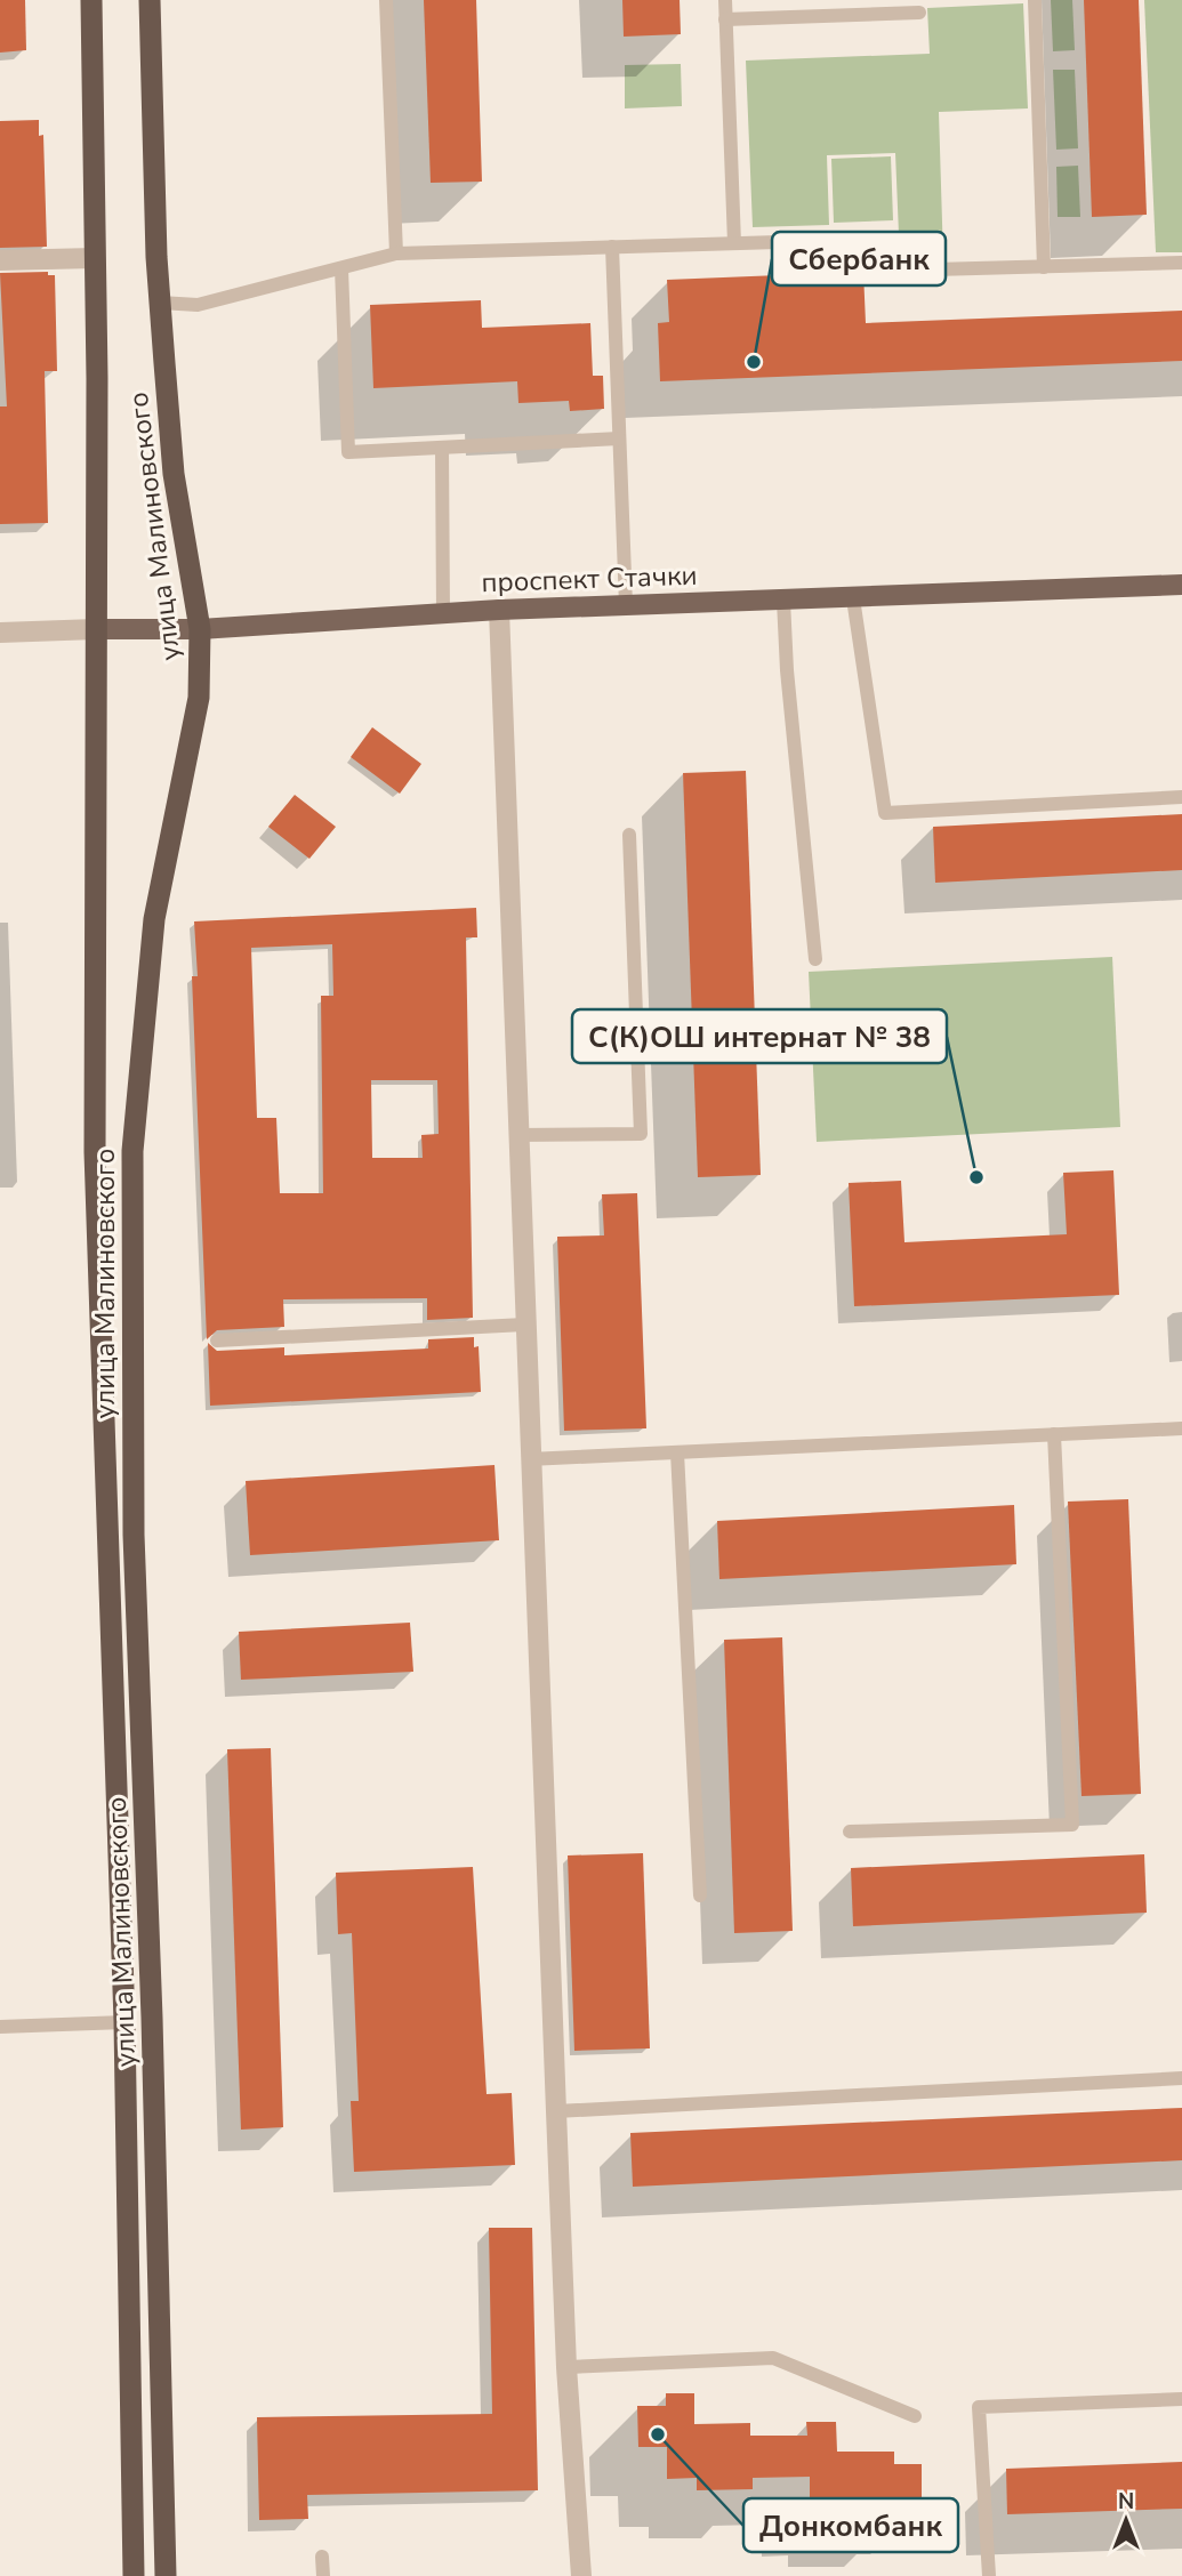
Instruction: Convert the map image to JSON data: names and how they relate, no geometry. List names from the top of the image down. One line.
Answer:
{"streets":{"highway":["улица Малиновского"],"main road":["проспект Стачки"]},"crossings":[["улица Малиновского","проспект Стачки"]],"places":["Сбербанк","С(К)ОШ интернат № 38","Донкомбанк"],"north":"top"}
